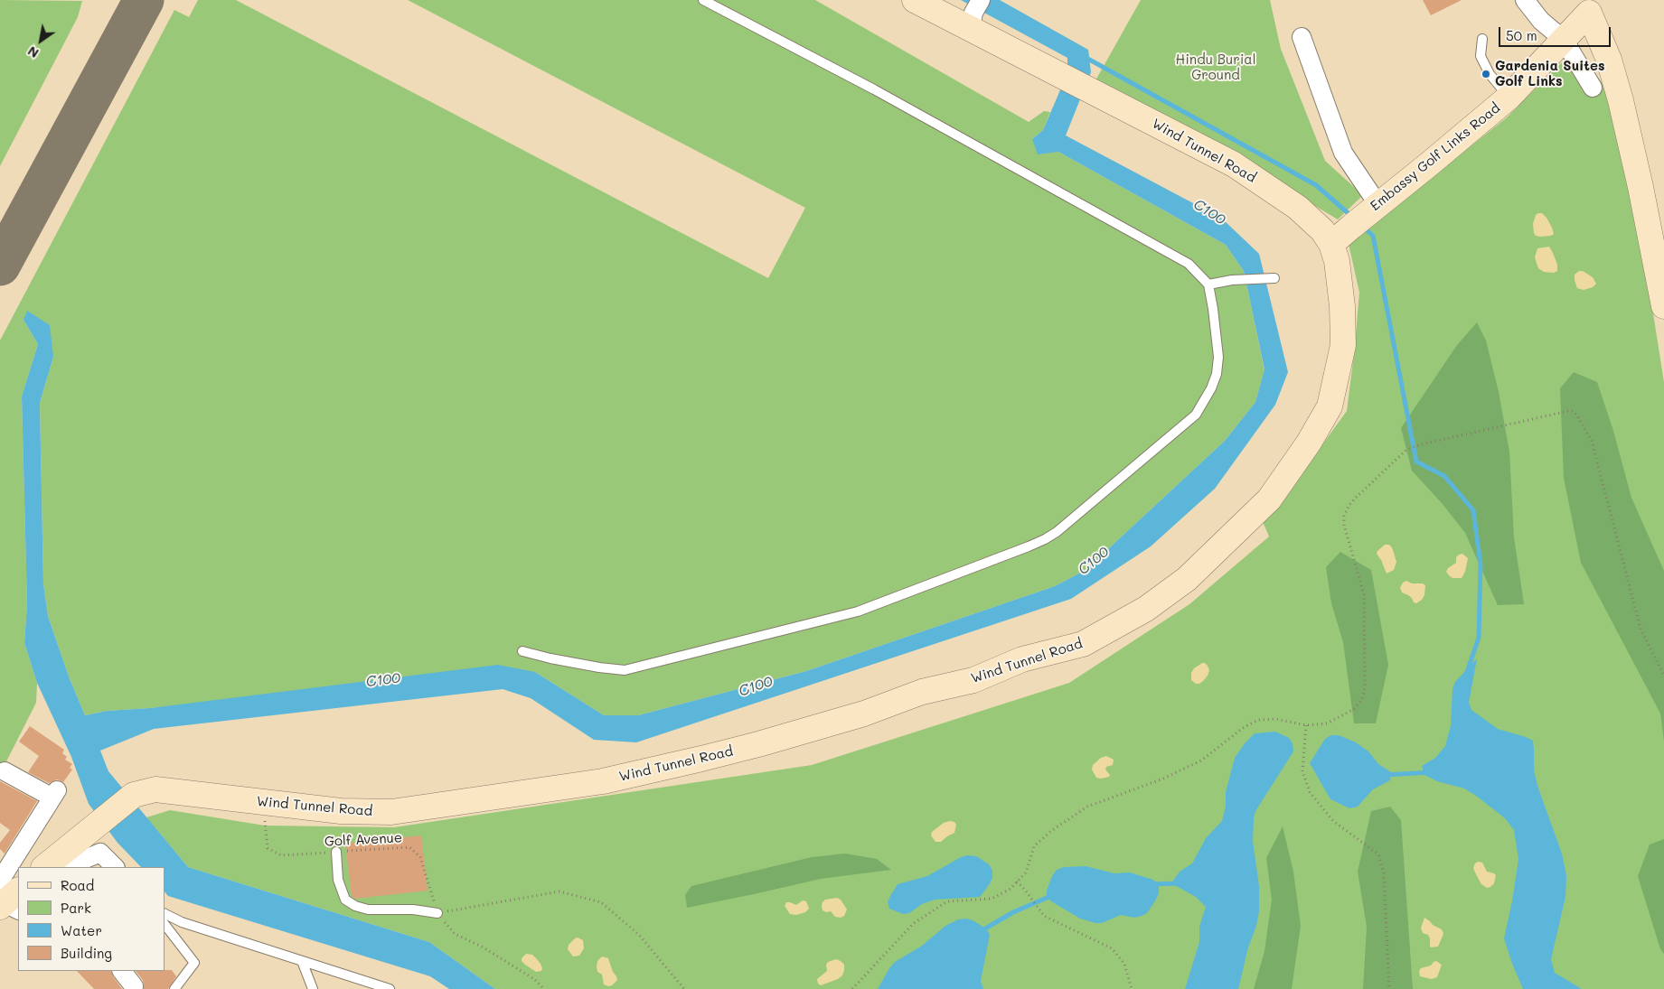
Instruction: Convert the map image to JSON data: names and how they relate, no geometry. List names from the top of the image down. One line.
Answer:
{"streets":{"street":["Wind Tunnel Road","Embassy Golf Links Road"],"path":["Golf Avenue"]},"crossings":[["Wind Tunnel Road","Embassy Golf Links Road"],["Wind Tunnel Road","Golf Avenue"]],"water":["C100"],"parks":["Hindu Burial Ground"],"places":["Gardenia Suites Golf Links"],"legend":["Road","Park","Water","Building"],"scale_bar":"50 m","north":"bottom left"}
